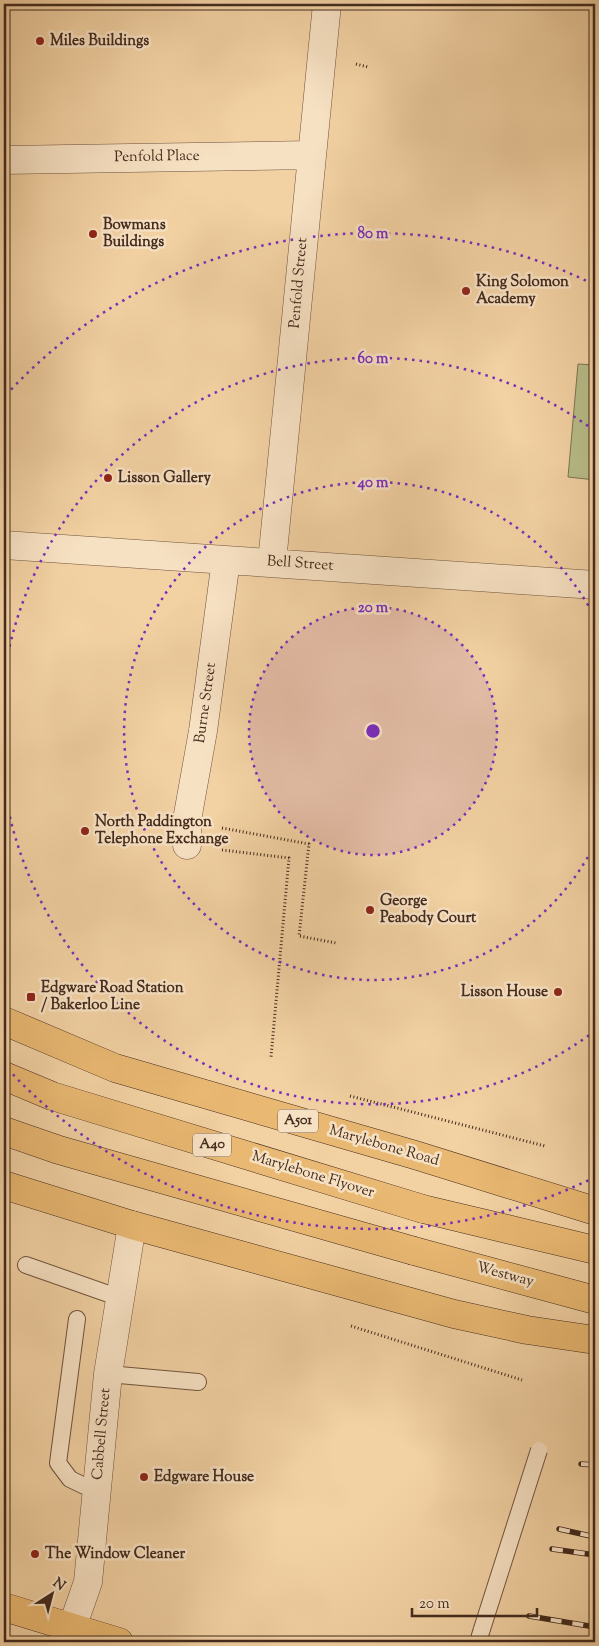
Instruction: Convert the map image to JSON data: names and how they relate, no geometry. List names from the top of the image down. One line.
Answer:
{"streets":{"highway":["A501","A40","Marylebone Road","Marylebone Flyover","Westway"],"street":["Penfold Place","Penfold Street","Bell Street","Burne Street","Cabbell Street"]},"crossings":[["Penfold Place","Penfold Street"],["Penfold Street","Bell Street"],["Bell Street","Burne Street"]],"places":{"other":["Miles Buildings","Bowmans Buildings","King Solomon Academy","Lisson Gallery","North Paddington Telephone Exchange","George Peabody Court","Lisson House","Edgware House","The Window Cleaner"],"transit":["Edgware Road Station / Bakerloo Line"]},"scale_bar":"20 m","north":"top right","rings":["80 m","60 m","40 m","20 m"]}
